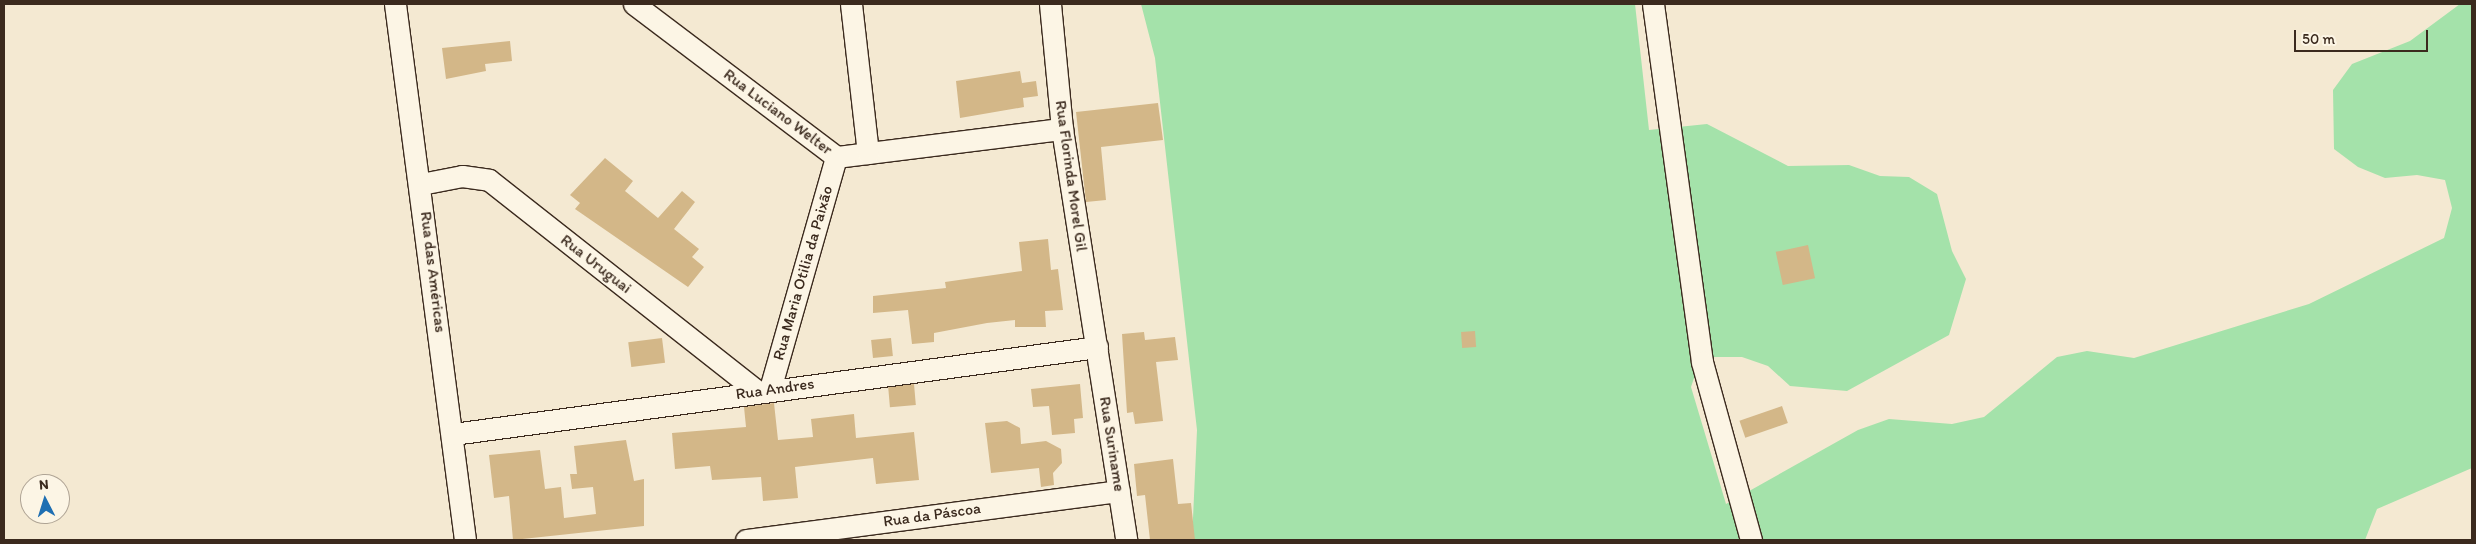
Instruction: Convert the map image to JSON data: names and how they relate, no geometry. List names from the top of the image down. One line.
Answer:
{"streets":{"street":["Rua Luciano Welter","Rua Florinda Morel Gil","Rua Uruguai","Rua das Américas","Rua Maria Otilia da Paixão","Rua Andres","Rua Suriname","Rua da Páscoa"]},"crossings":[["Rua Luciano Welter","Rua Florinda Morel Gil"],["Rua Luciano Welter","Rua Maria Otilia da Paixão"],["Rua Florinda Morel Gil","Rua Andres"],["Rua Florinda Morel Gil","Rua Suriname"],["Rua Uruguai","Rua das Américas"],["Rua Uruguai","Rua Maria Otilia da Paixão"],["Rua Uruguai","Rua Andres"],["Rua das Américas","Rua Andres"],["Rua Maria Otilia da Paixão","Rua Andres"],["Rua Andres","Rua Suriname"],["Rua Suriname","Rua da Páscoa"]],"scale_bar":"50 m","north":"top"}
